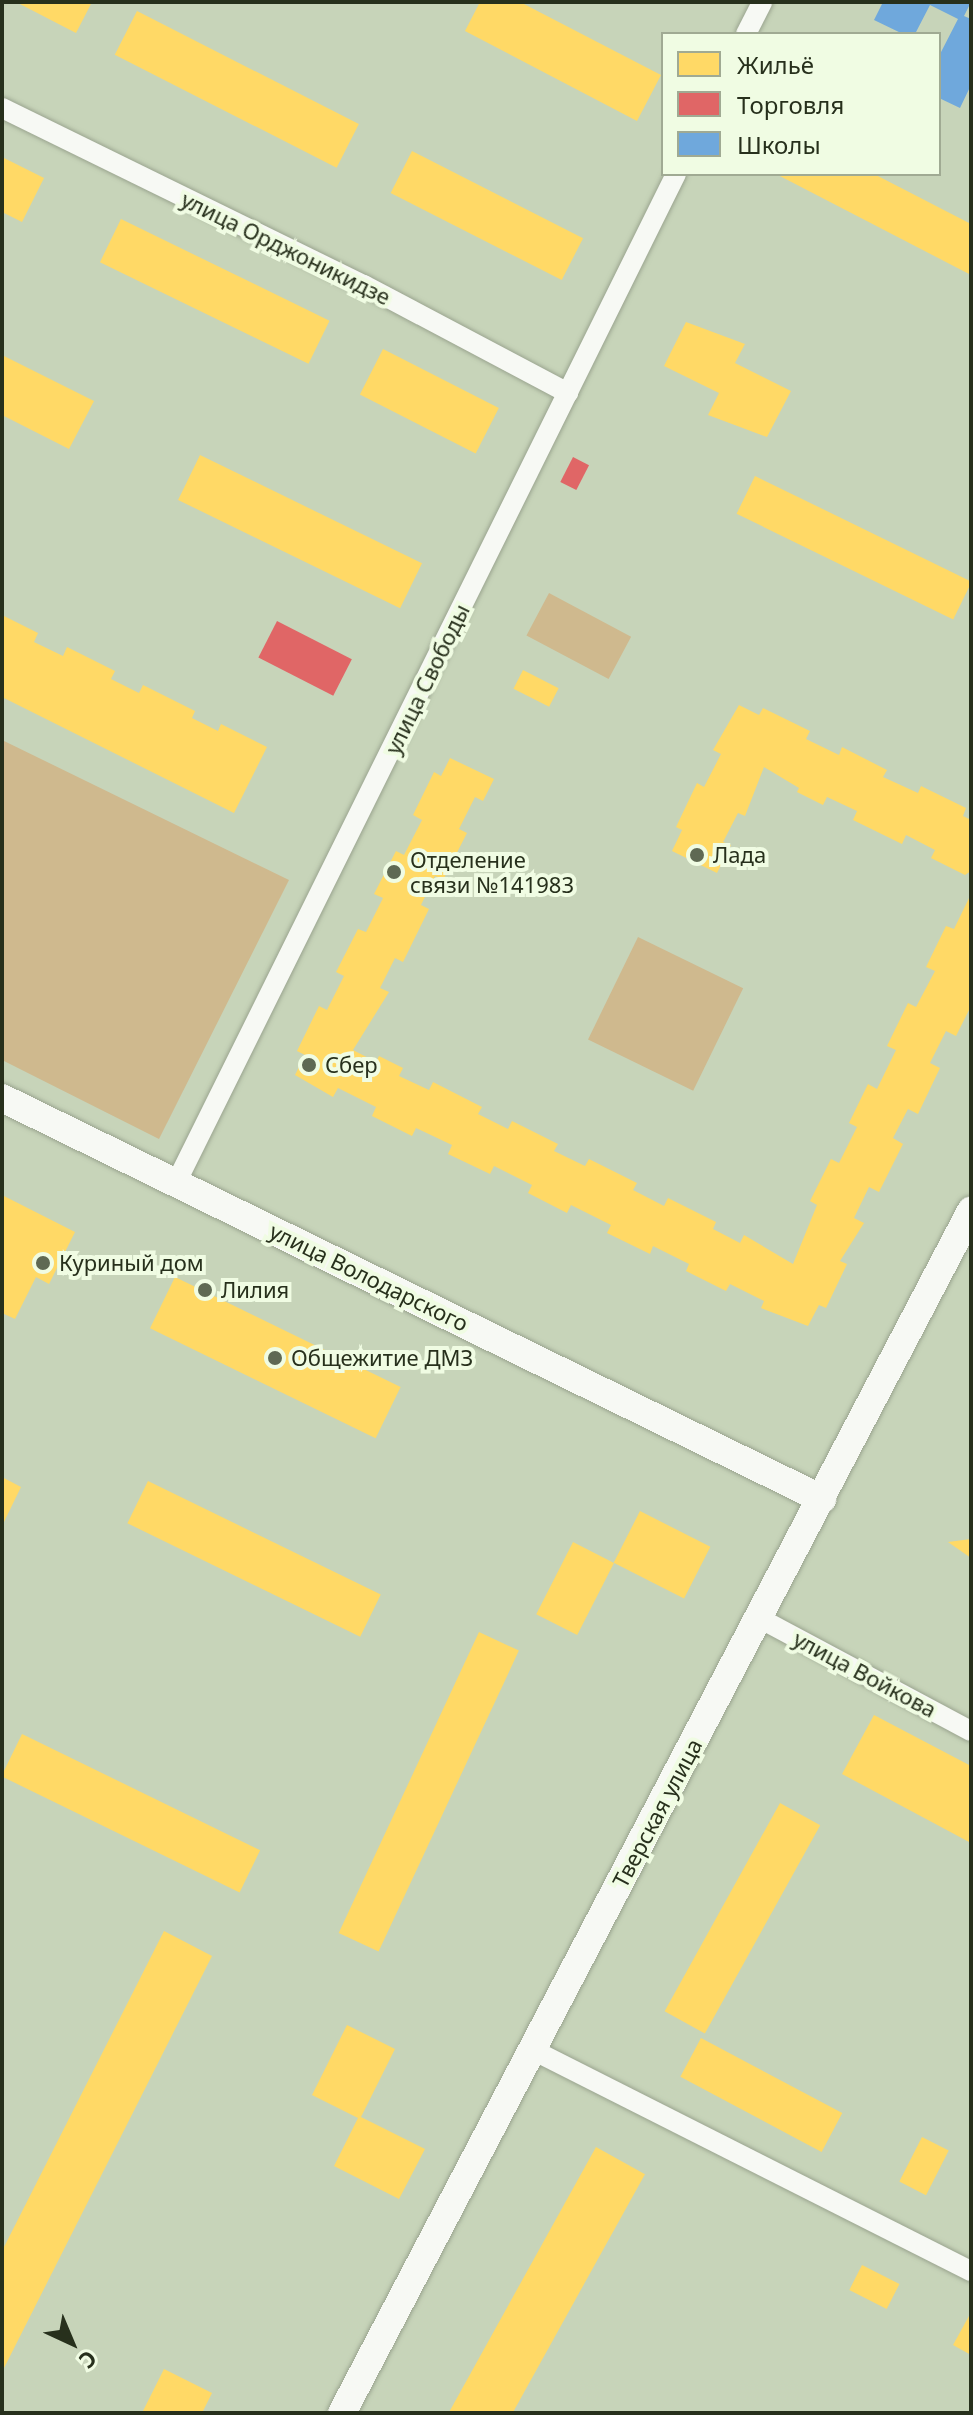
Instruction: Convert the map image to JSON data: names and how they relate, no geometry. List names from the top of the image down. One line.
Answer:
{"streets":{"main road":["улица Володарского","Тверская улица"],"street":["улица Орджоникидзе","улица Свободы","улица Войкова"]},"crossings":[["улица Орджоникидзе","улица Свободы"],["улица Свободы","улица Володарского"],["улица Володарского","Тверская улица"],["улица Войкова","Тверская улица"]],"places":["Лада","Отделение связи №141983","Сбер","Куриный дом","Лилия","Общежитие ДМЗ"],"legend":["Жильё","Торговля","Школы"],"north":"bottom right"}
